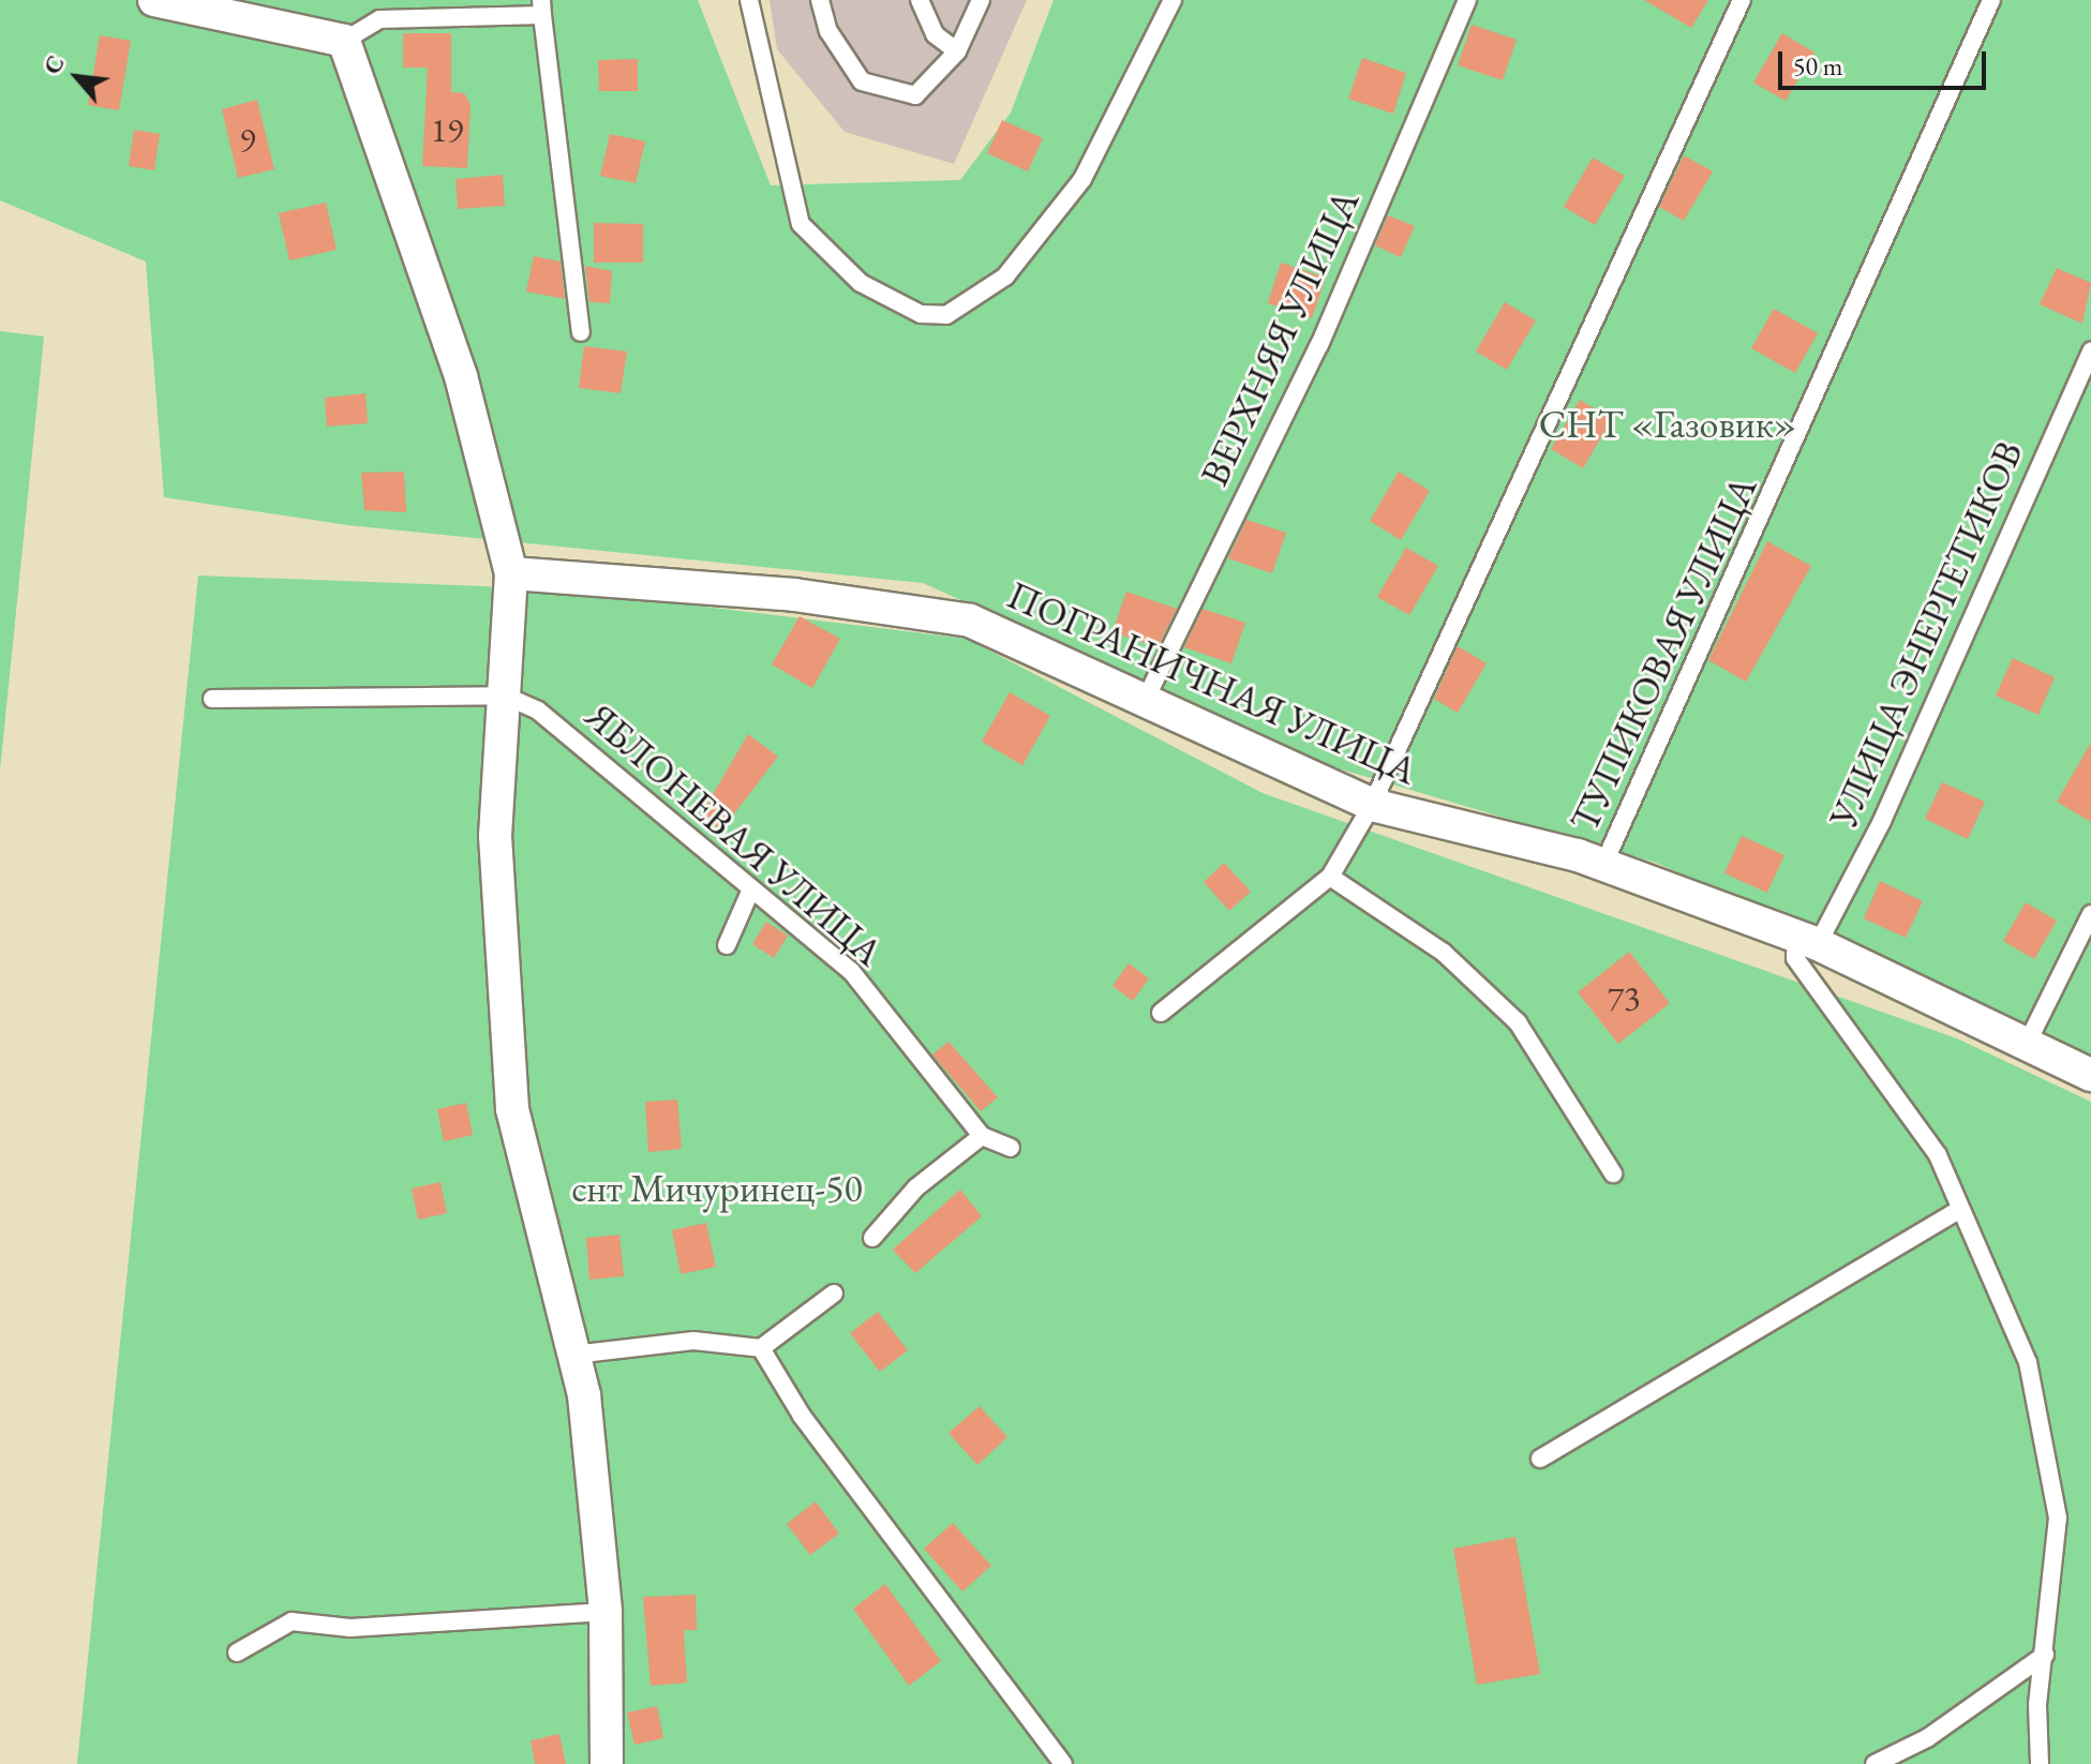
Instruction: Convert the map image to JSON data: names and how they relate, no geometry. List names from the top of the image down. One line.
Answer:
{"streets":{"street":["ПОГРАНИЧНАЯ УЛИЦА"],"lane":["ВЕРХНЯЯ УЛИЦА","УЛИЦА ЭНЕРГЕТИКОВ","ТУПИКОВАЯ УЛИЦА","ЯБЛОНЕВАЯ УЛИЦА"]},"crossings":[["ВЕРХНЯЯ УЛИЦА","ПОГРАНИЧНАЯ УЛИЦА"],["УЛИЦА ЭНЕРГЕТИКОВ","ПОГРАНИЧНАЯ УЛИЦА"],["ТУПИКОВАЯ УЛИЦА","ПОГРАНИЧНАЯ УЛИЦА"]],"parks":["СНТ «Газовик»","снт Мичуринец-50"],"house_numbers":["19","9","73"],"scale_bar":"50 m","north":"top left"}
